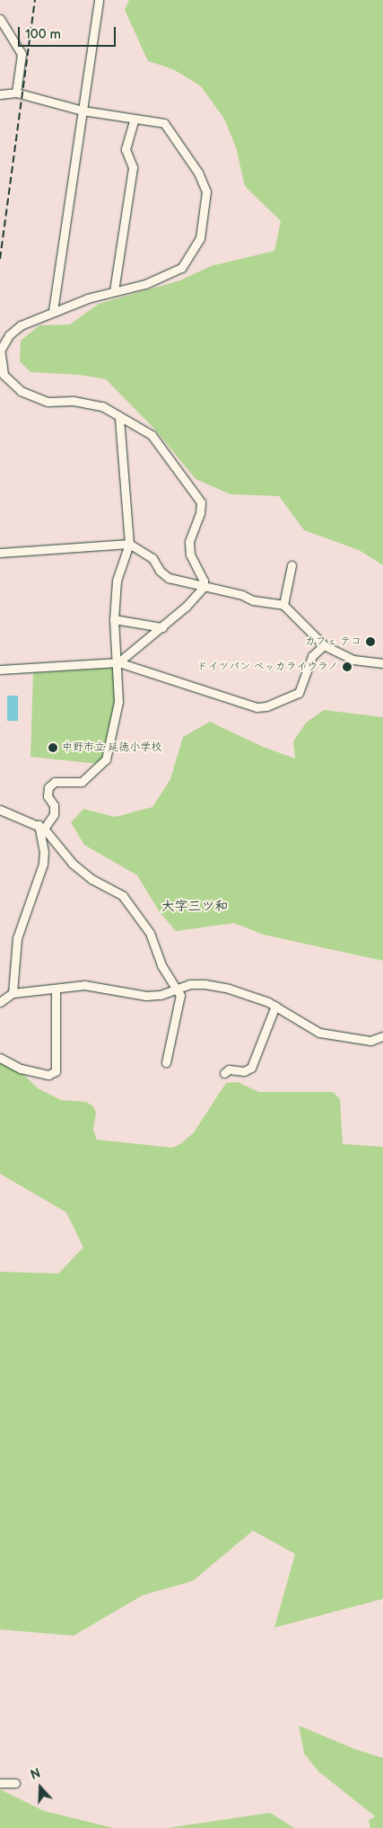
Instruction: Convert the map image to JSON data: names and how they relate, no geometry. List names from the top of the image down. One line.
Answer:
{"districts":["大字三ツ和"],"places":["カフェ テコ","ドイツパン ベッカライウラノ","中野市立 延徳小学校"],"scale_bar":"100 m","north":"top"}
